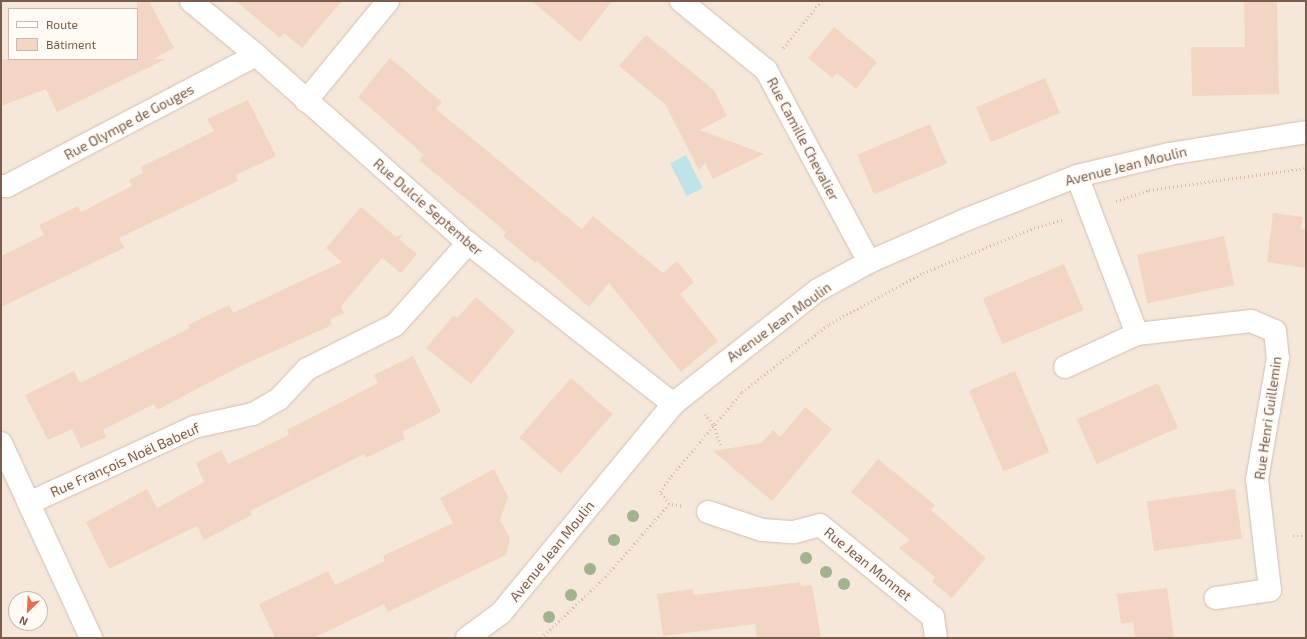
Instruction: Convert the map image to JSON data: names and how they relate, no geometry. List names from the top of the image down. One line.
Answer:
{"streets":{"street":["Rue Olympe de Gouges","Rue Camille Chevalier","Avenue Jean Moulin","Rue Dulcie September","Rue Henri Guillemin","Rue François Noël Babeuf","Rue Jean Monnet"]},"crossings":[["Rue Olympe de Gouges","Rue Dulcie September"],["Rue Camille Chevalier","Avenue Jean Moulin"],["Avenue Jean Moulin","Rue Dulcie September"],["Rue Dulcie September","Rue François Noël Babeuf"]],"legend":["Route","Bâtiment"],"north":"bottom left"}
